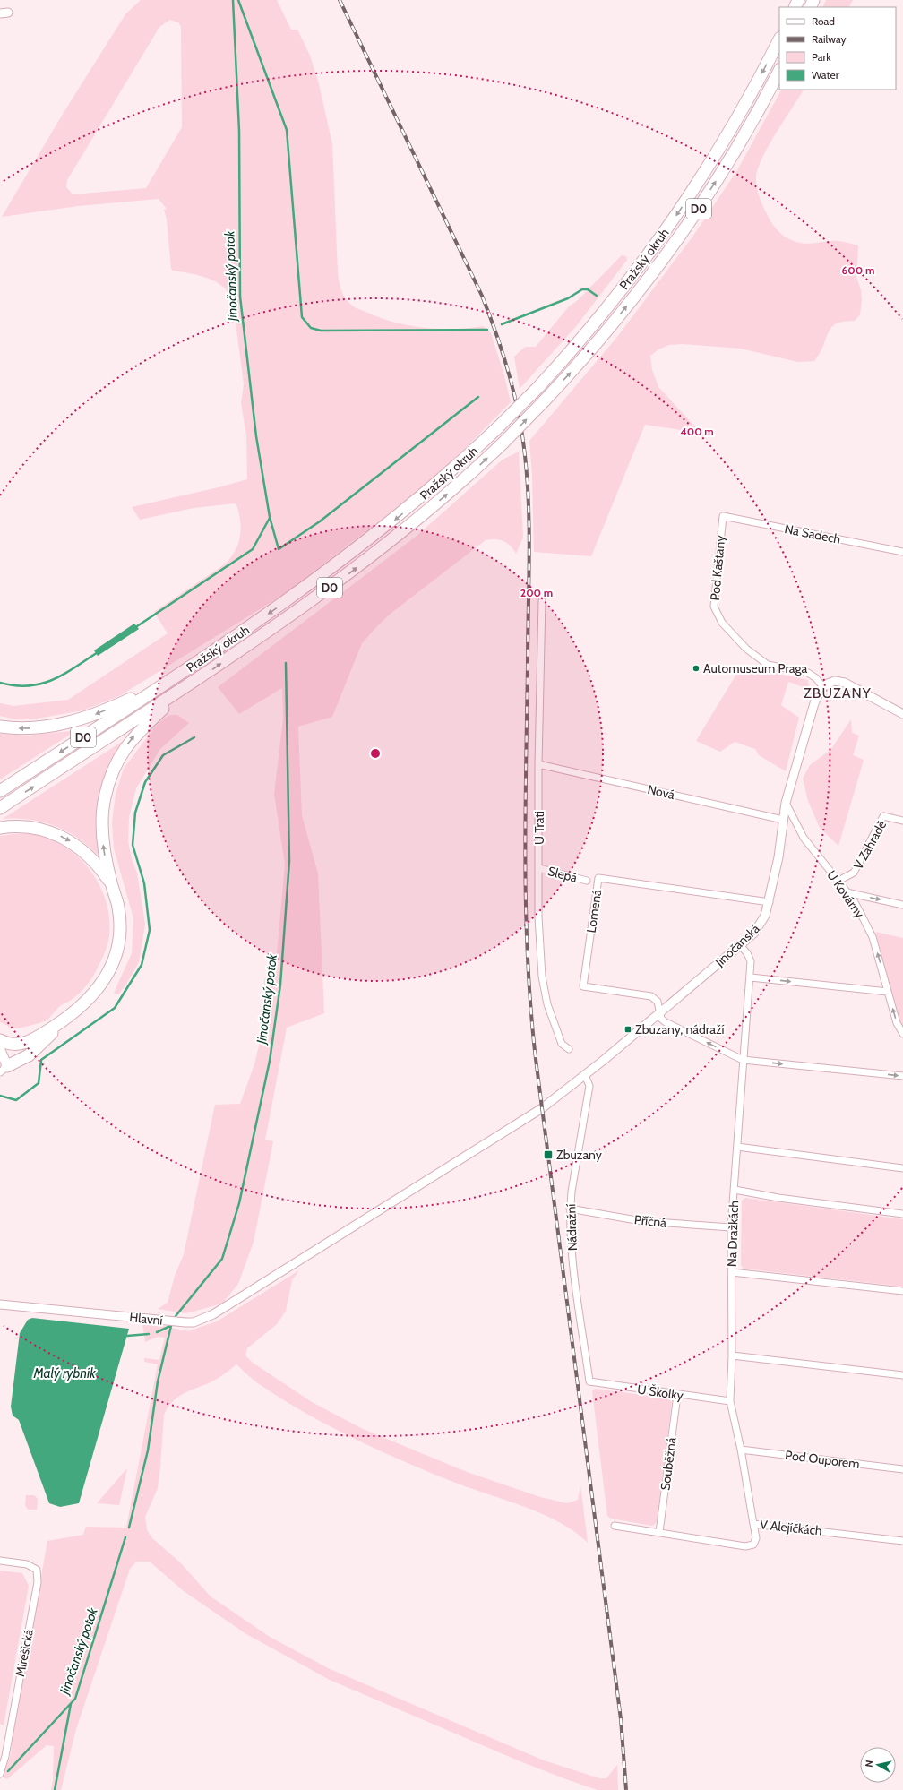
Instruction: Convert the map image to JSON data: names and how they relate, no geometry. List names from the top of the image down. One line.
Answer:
{"streets":{"highway":["D0","Pražský okruh"],"street":["Na Sadech","Pod Kaštany","Nová","U Trati","V Zahradě","Slepá","U Kovárny","Lomená","Jinočanská","Příčná","Nádražní","Na Dražkách","Hlavní","U Školky","Pod Ouporem","Souběžná","V Alejíčkách","Mirešická"]},"crossings":[["Na Sadech","Pod Kaštany"],["Pod Kaštany","Jinočanská"],["Nová","U Trati"],["Nová","Jinočanská"],["U Trati","Slepá"],["V Zahradě","U Kovárny"],["U Kovárny","Jinočanská"],["Lomená","Jinočanská"],["Jinočanská","Nádražní"],["Jinočanská","Na Dražkách"],["Jinočanská","Hlavní"],["Příčná","Nádražní"],["Příčná","Na Dražkách"],["Nádražní","U Školky"],["Na Dražkách","U Školky"],["Na Dražkách","Pod Ouporem"],["Na Dražkách","V Alejíčkách"],["U Školky","Souběžná"],["Souběžná","V Alejíčkách"]],"one_way":["U Kovárny"],"districts":["ZBUZANY"],"water":["Jinočanský potok","Malý rybník"],"places":{"other":["Automuseum Praga"],"transit":["Zbuzany, nádraží","Zbuzany"]},"legend":["Road","Railway","Park","Water"],"north":"left","rings":["600 m","400 m","200 m"]}
